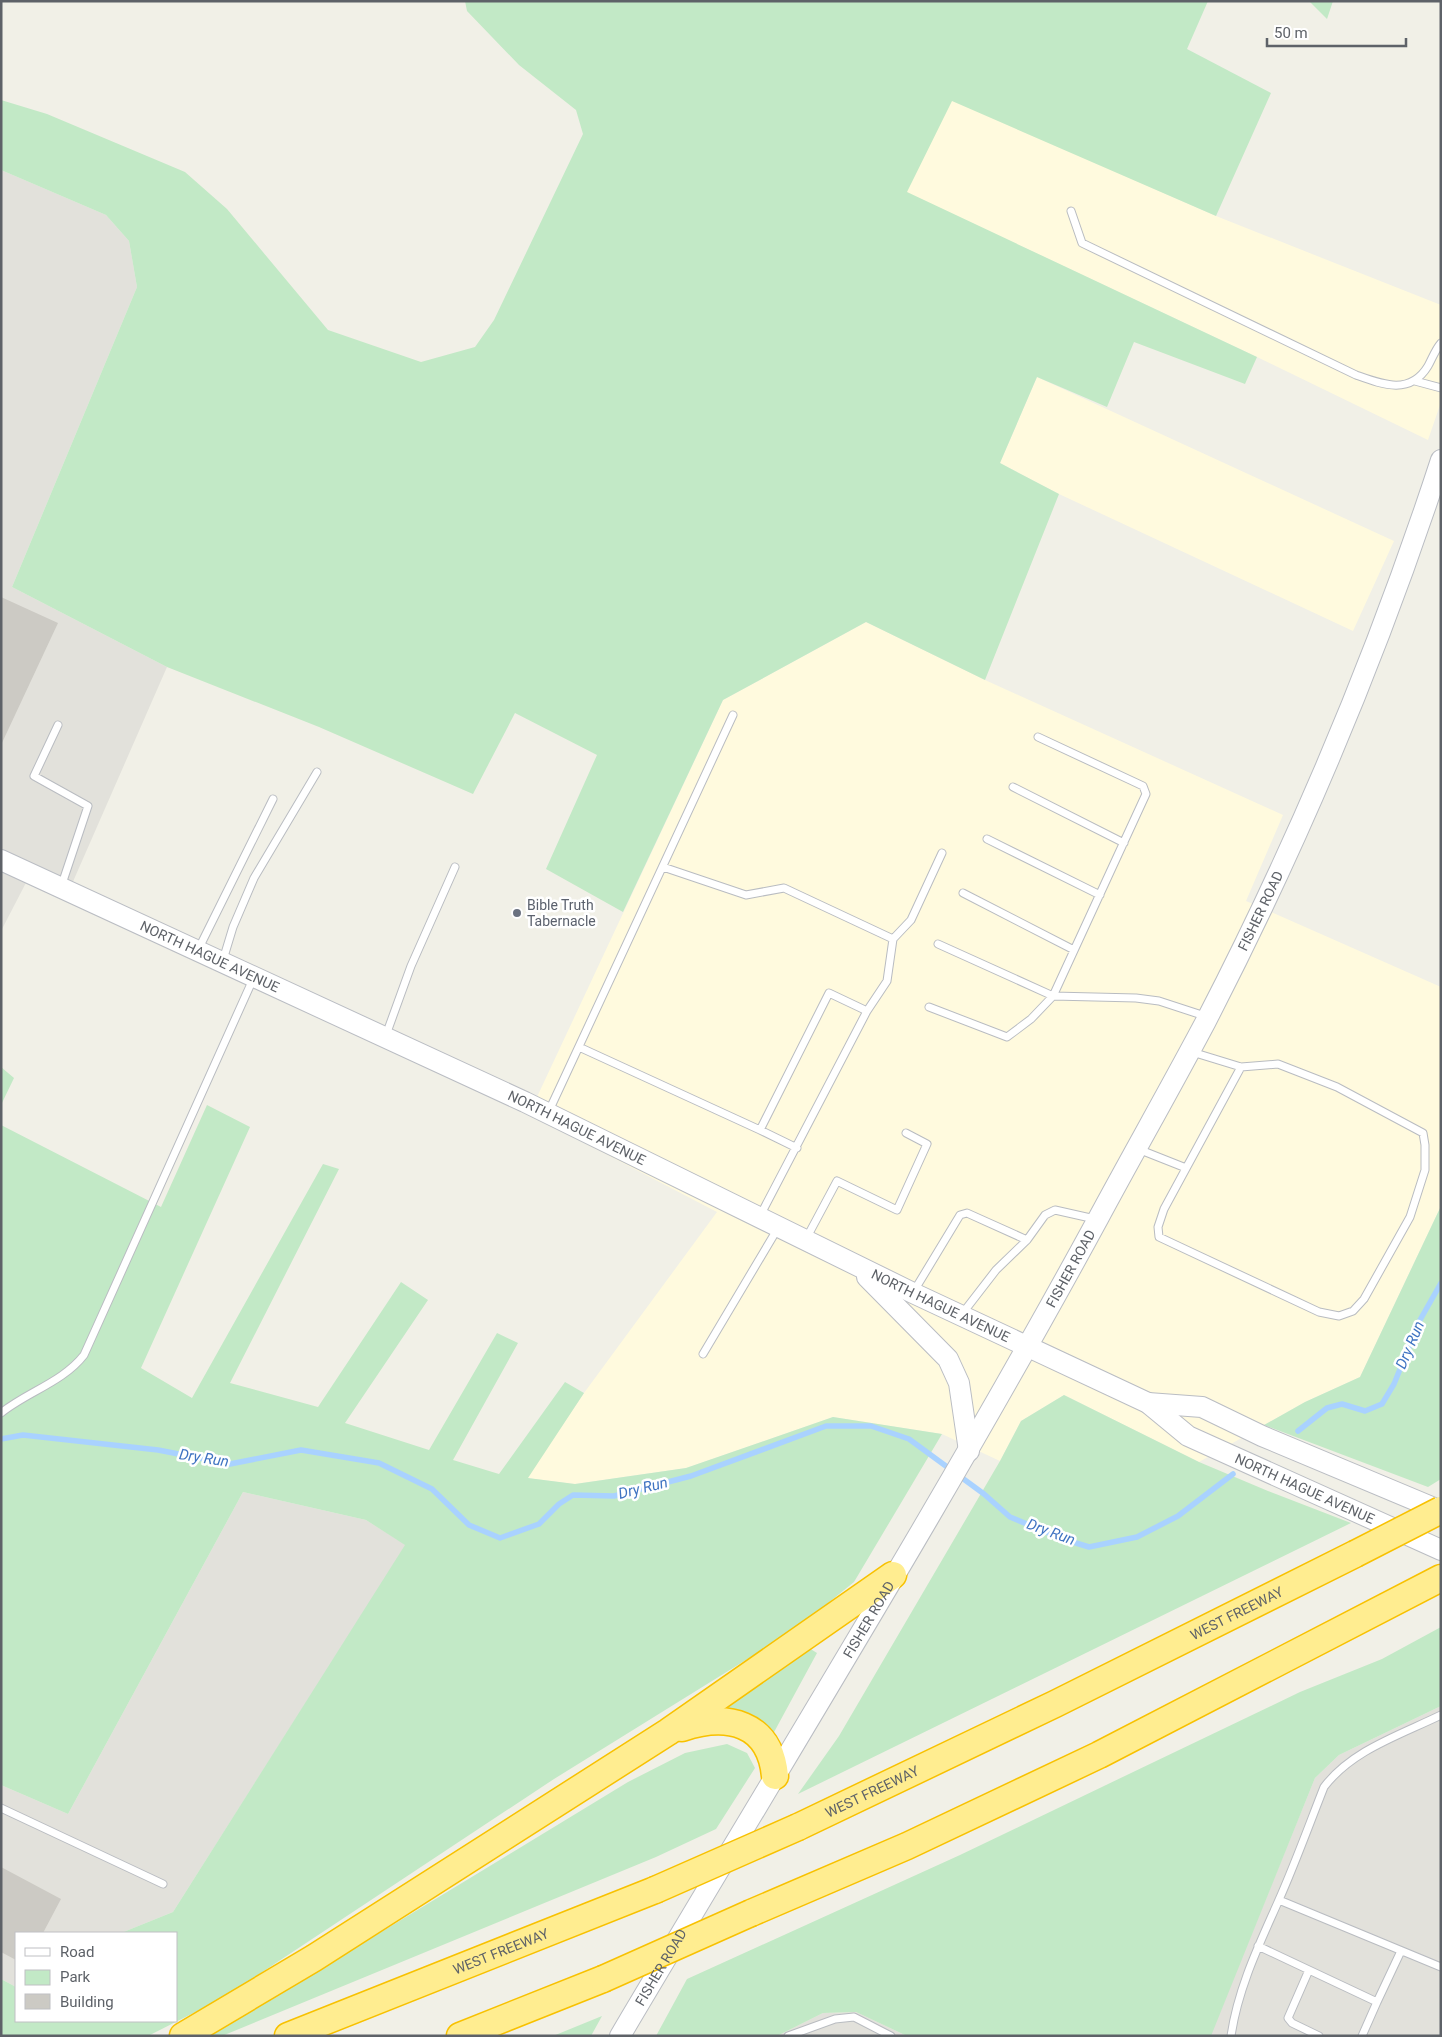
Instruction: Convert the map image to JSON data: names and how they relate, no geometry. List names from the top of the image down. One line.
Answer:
{"streets":{"highway":["WEST FREEWAY"],"main road":["FISHER ROAD","NORTH HAGUE AVENUE"]},"crossings":[["FISHER ROAD","NORTH HAGUE AVENUE"],["NORTH HAGUE AVENUE","WEST FREEWAY"]],"water":["Dry Run"],"places":["Bible Truth Tabernacle"],"legend":["Road","Park","Building"],"scale_bar":"50 m"}
